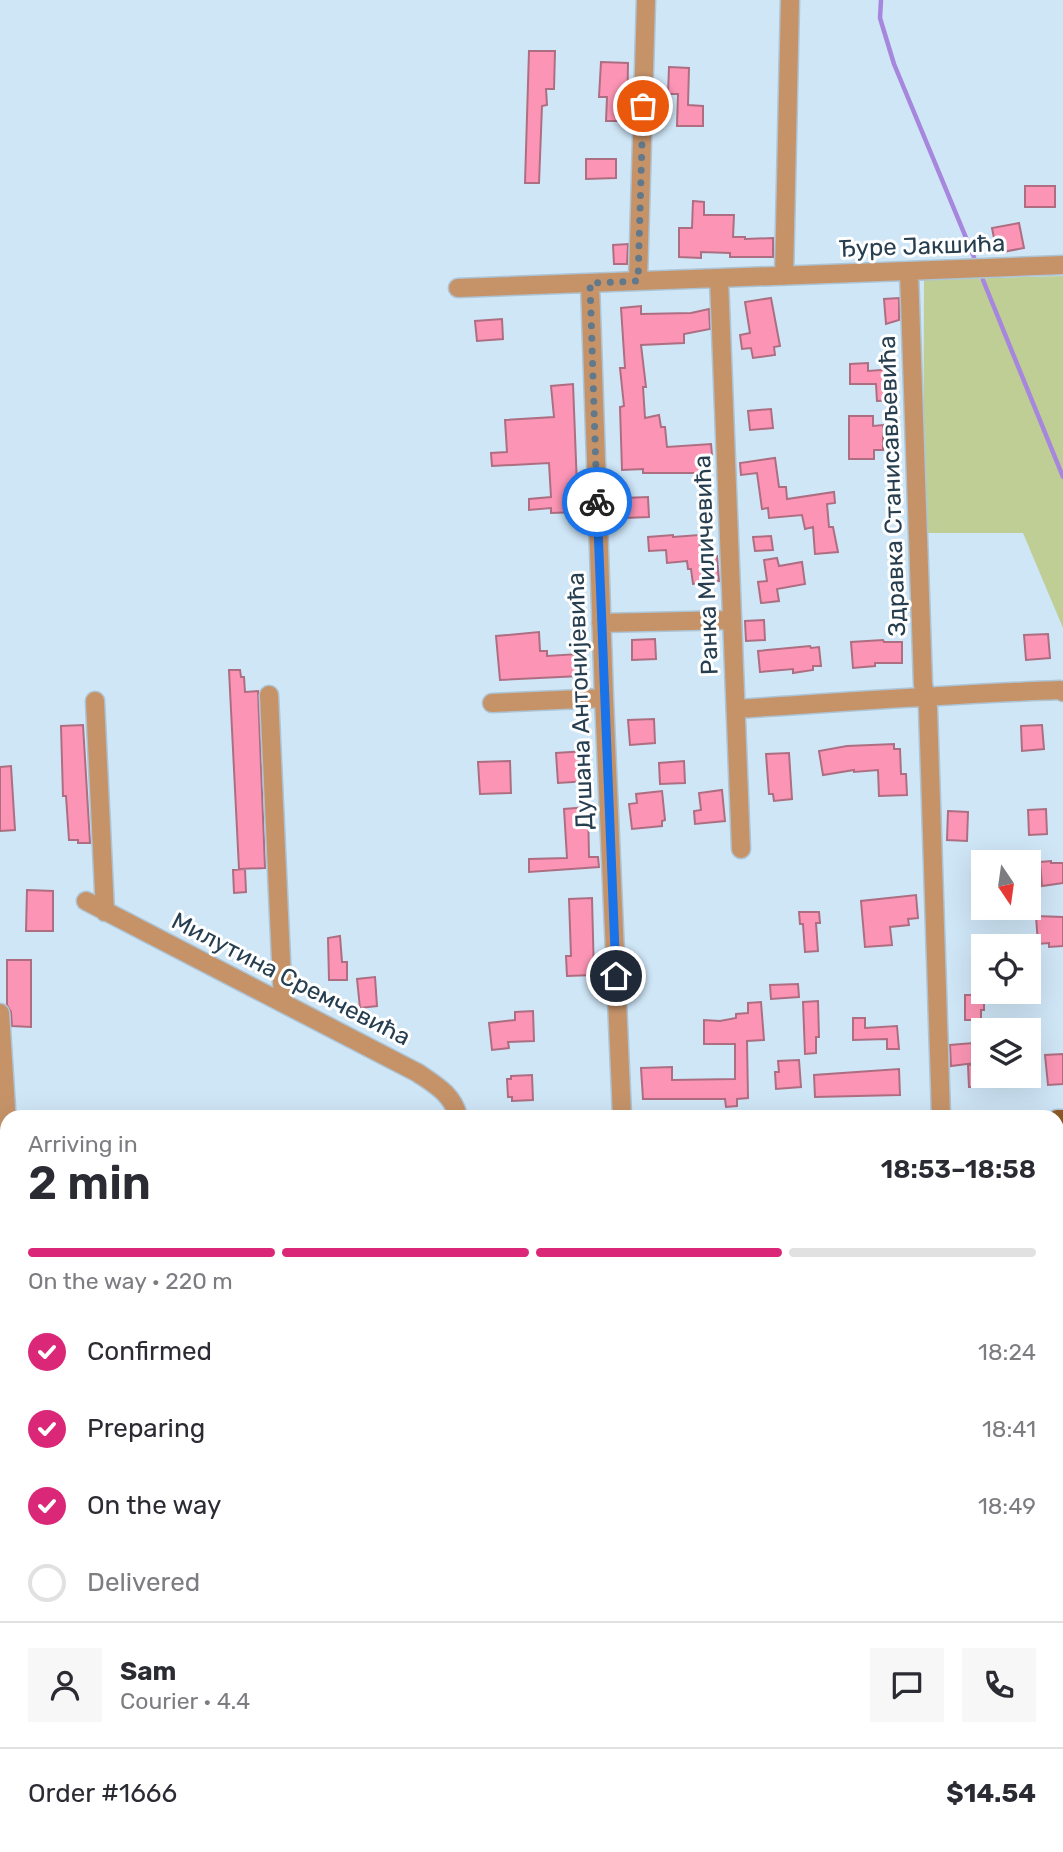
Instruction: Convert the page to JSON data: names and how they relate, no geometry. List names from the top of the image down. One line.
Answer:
{"streets":{"street":["Ђуре Јакшића","Здравка Станисављевића","Ранка Миличевића","Душана Антонијевића","Милутина Сремчевића"]},"crossings":[["Ђуре Јакшића","Здравка Станисављевића"],["Ђуре Јакшића","Ранка Миличевића"],["Ђуре Јакшића","Душана Антонијевића"]],"north":"bottom","page":{"heading":["2 min","Arriving in","18:53–18:58"],"panel":["Sam","Courier · 4.4","Order #1666","$14.54"],"bar":"On the way · 220 m","list":[["Confirmed","18:24"],["Preparing","18:41"],["On the way","18:49"],"Delivered"]}}
